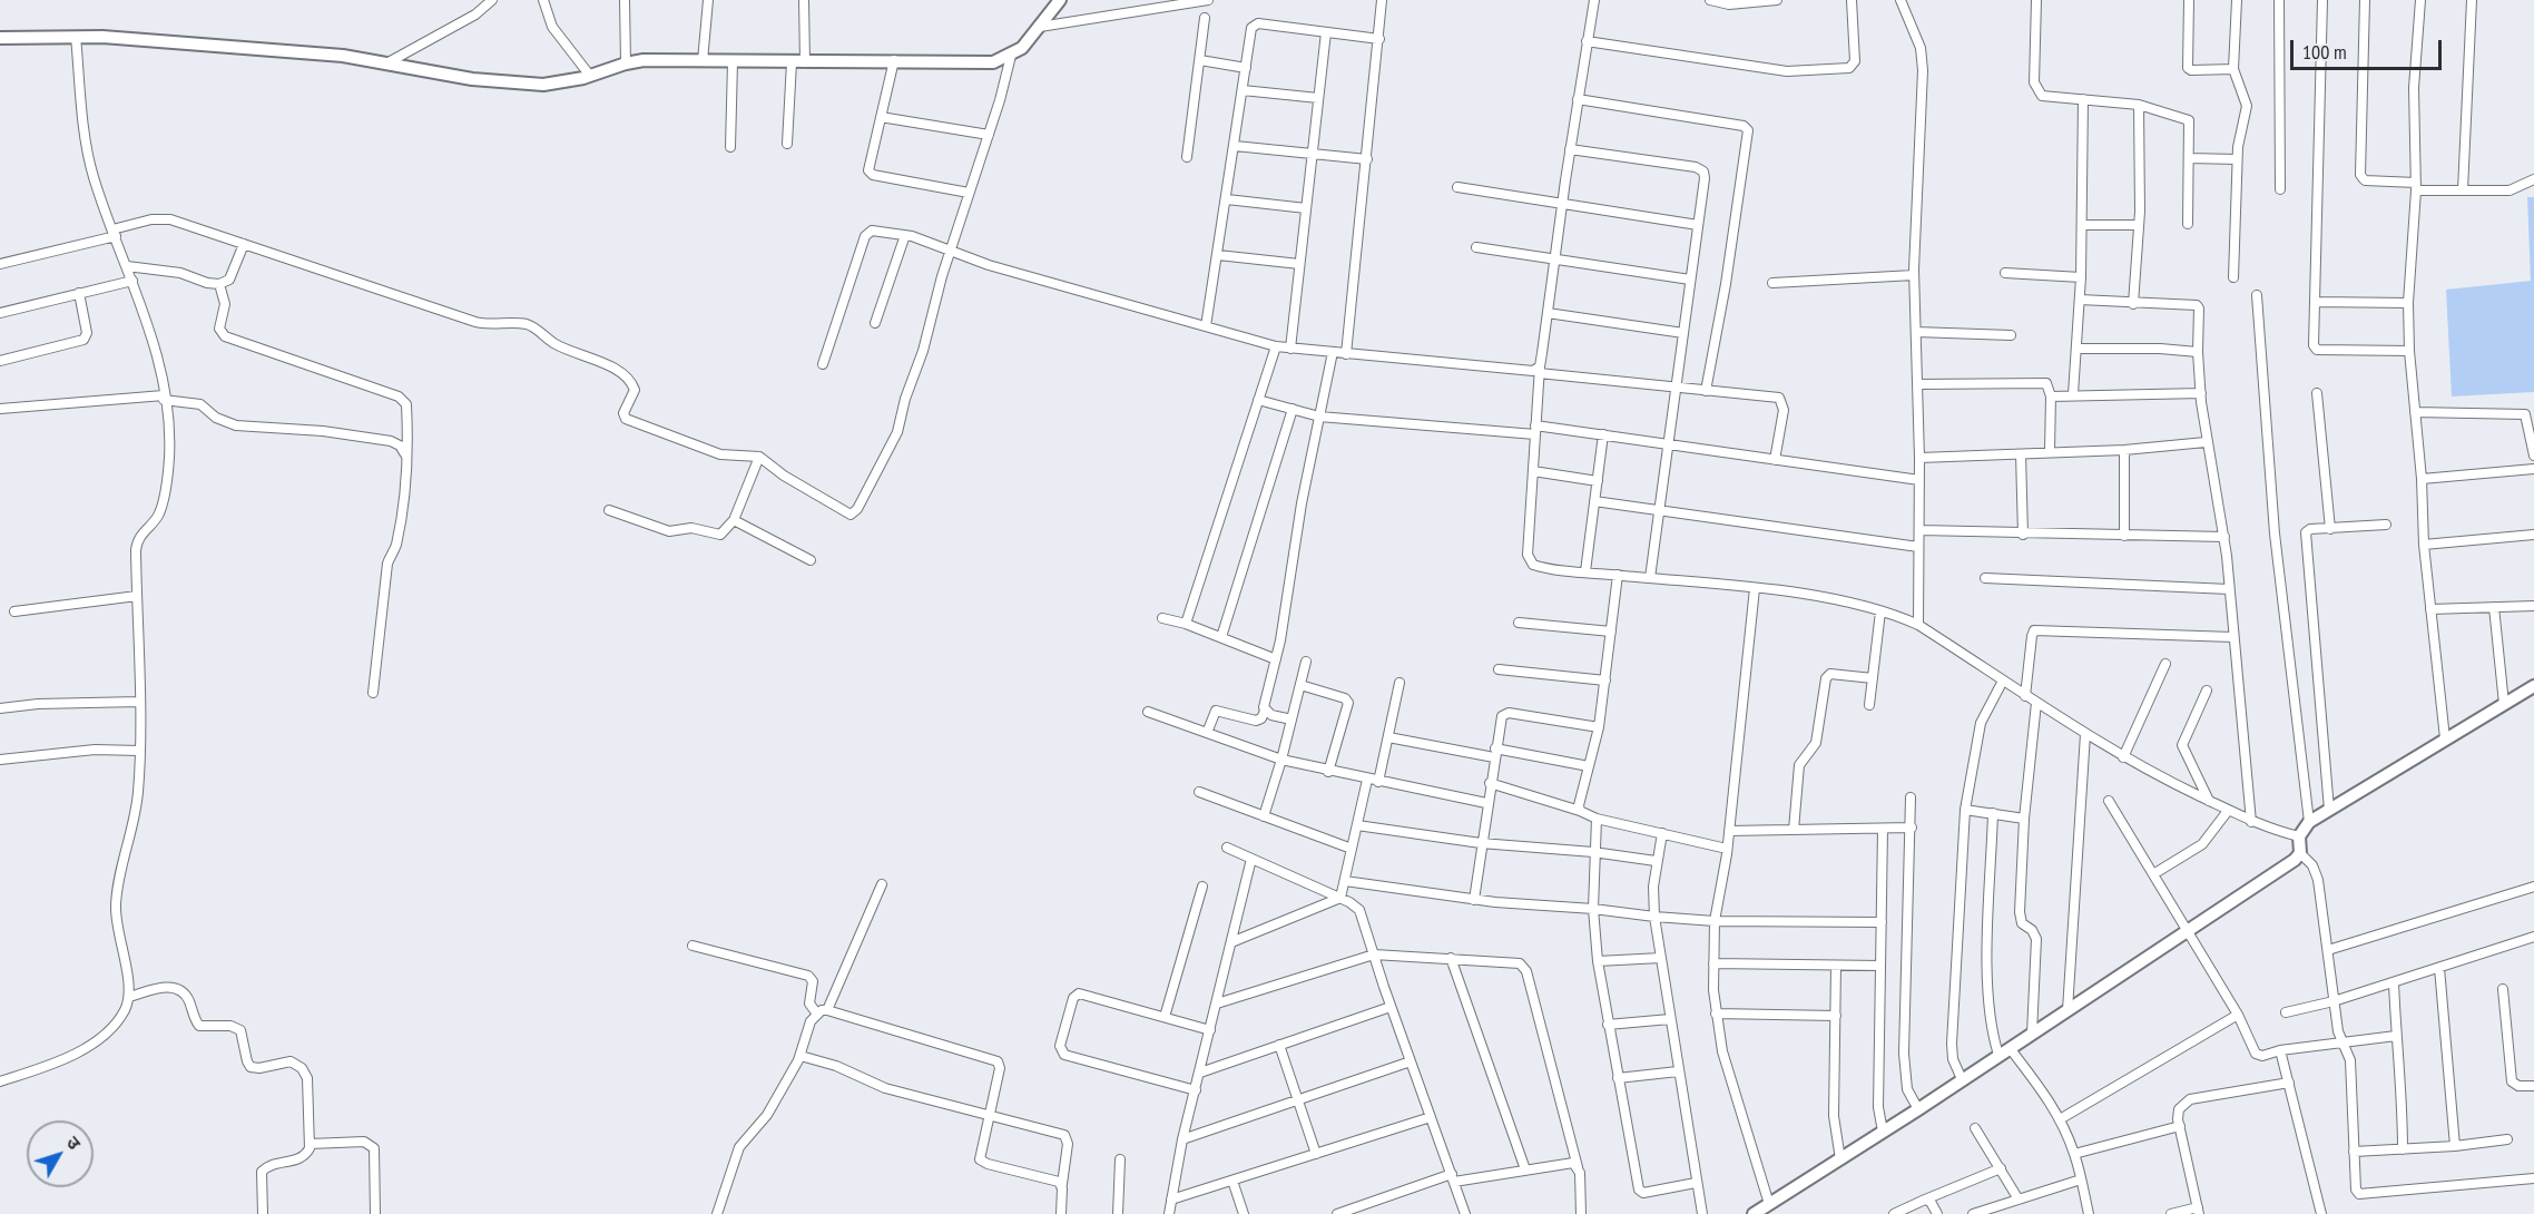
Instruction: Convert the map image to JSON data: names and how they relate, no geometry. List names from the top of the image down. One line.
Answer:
{"scale_bar":"100 m","north":"top right"}
